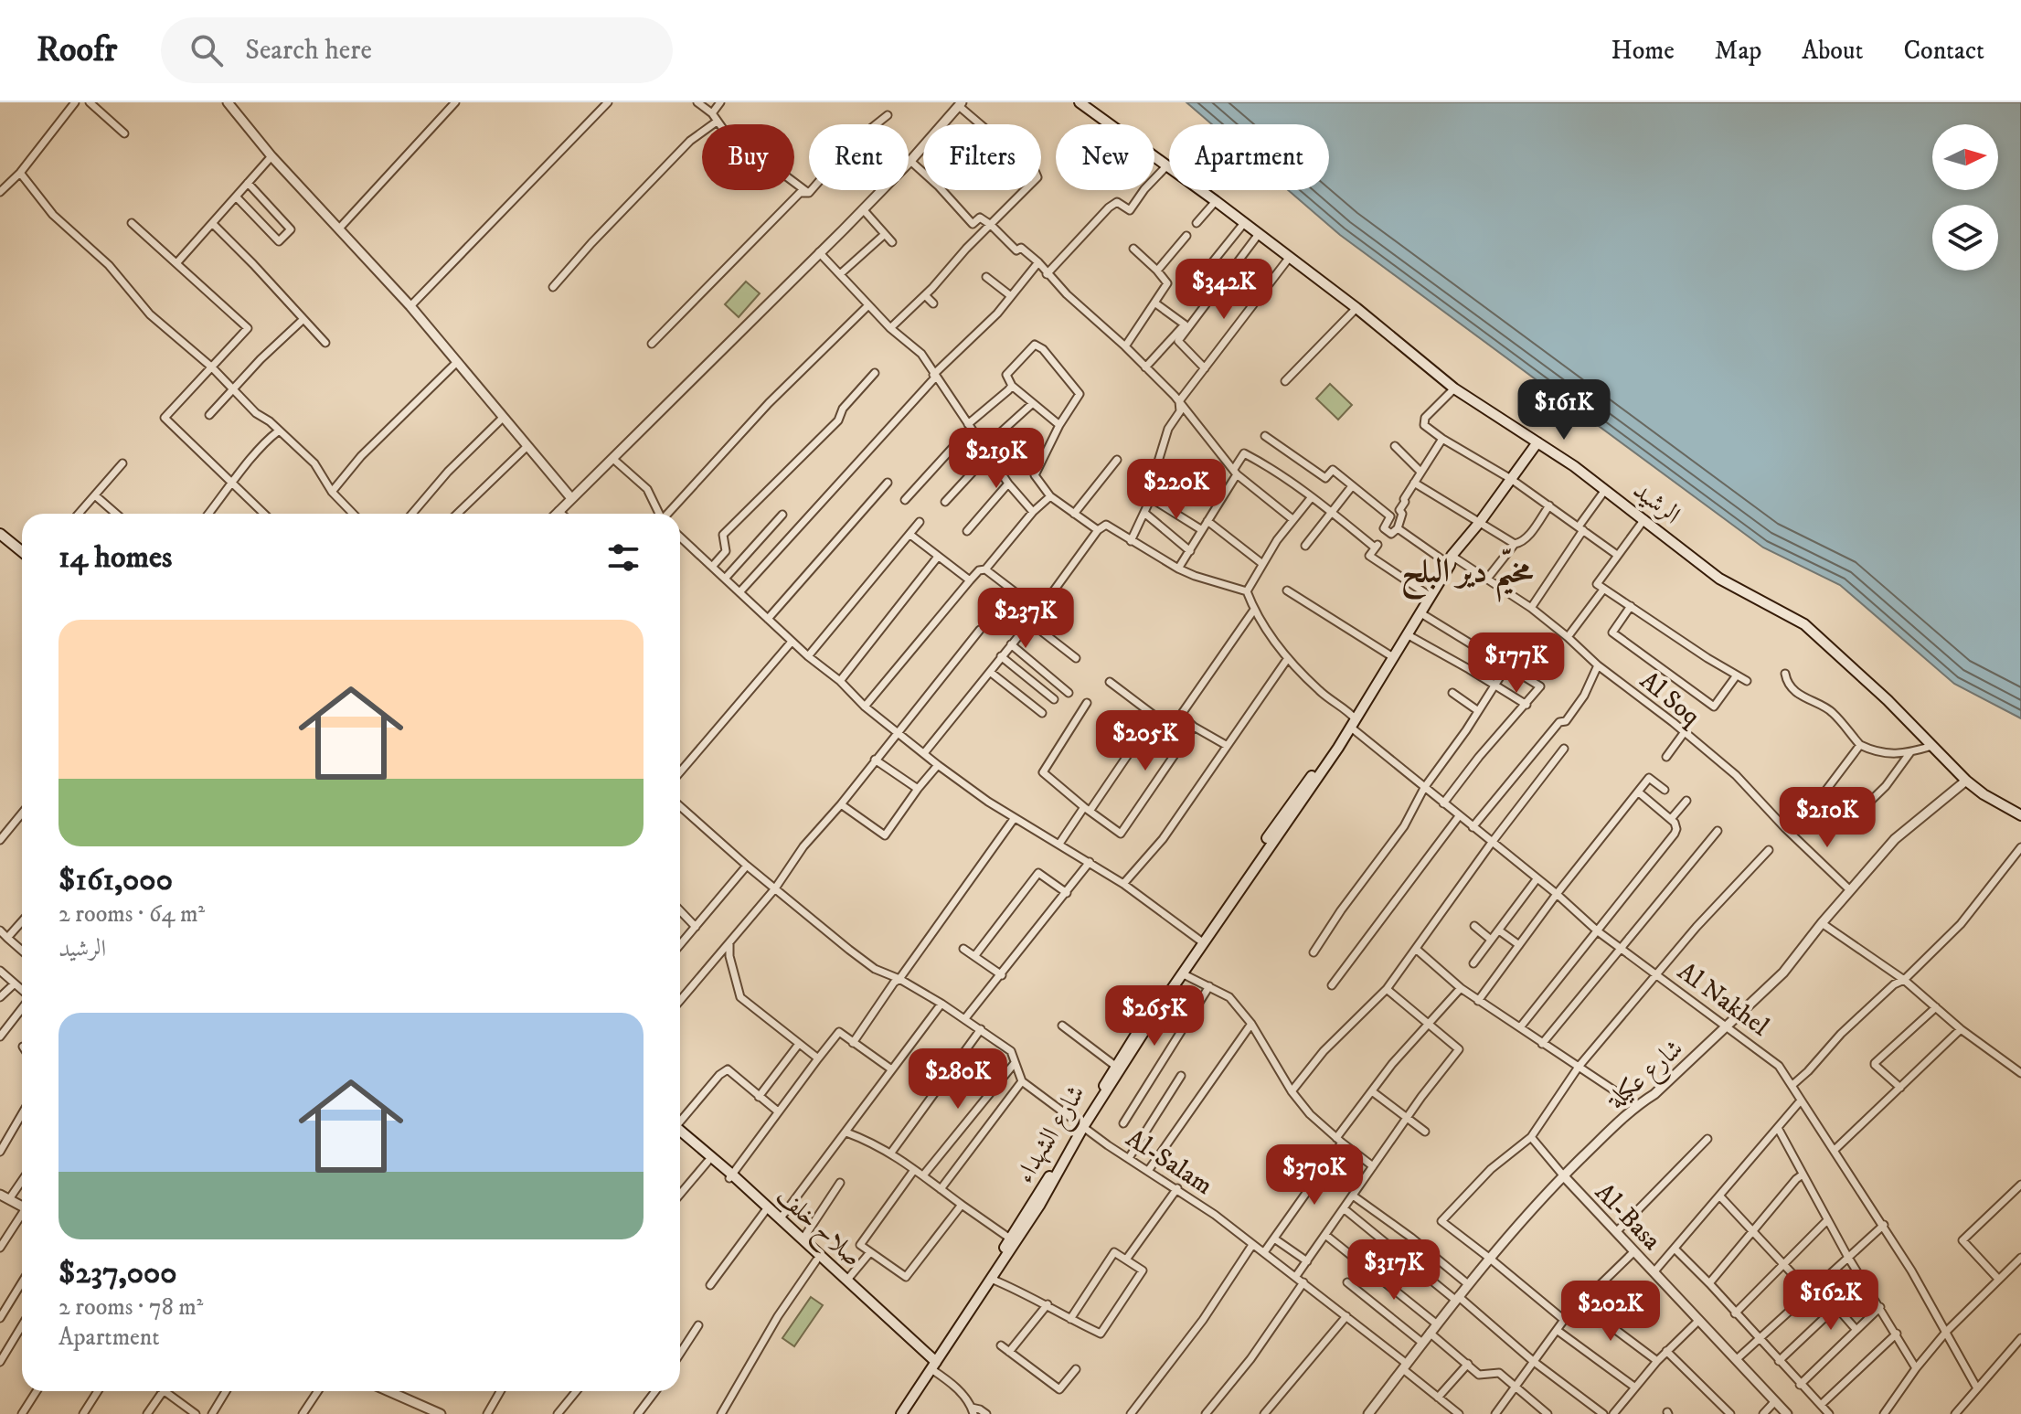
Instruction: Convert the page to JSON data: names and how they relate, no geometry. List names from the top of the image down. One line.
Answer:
{"streets":{"main road":["الرشيد","شارع الشهداء","صلاح خلف"],"street":["Al Soq","Al Nakhel","شارع عكيلة","Al-Salam","Al-Basa"]},"crossings":[["الرشيد","شارع عكيلة"],["الرشيد","شارع الشهداء"],["Al Soq","شارع عكيلة"],["Al Soq","شارع الشهداء"],["Al Nakhel","شارع عكيلة"],["Al Nakhel","شارع الشهداء"],["شارع عكيلة","Al-Salam"],["شارع عكيلة","Al-Basa"],["شارع الشهداء","Al-Salam"],["شارع الشهداء","صلاح خلف"]],"districts":["مخيّم دير البلح"],"north":"right","page":{"header":"Roofr","search":"Search here","nav":["Home","Map","About","Contact"],"chip":["Buy","Rent","Filters","New","Apartment"],"price":["$342K","$161K","$219K","$220K","$237K","$177K","$205K","$210K","$265K","$280K","$370K","$317K","$162K","$202K"],"heading":"14 homes","list":[{"name":"$161,000","note":"2 rooms · 64 m² · الرشيد"},{"name":"$237,000","note":"2 rooms · 78 m² · Apartment"}]}}
